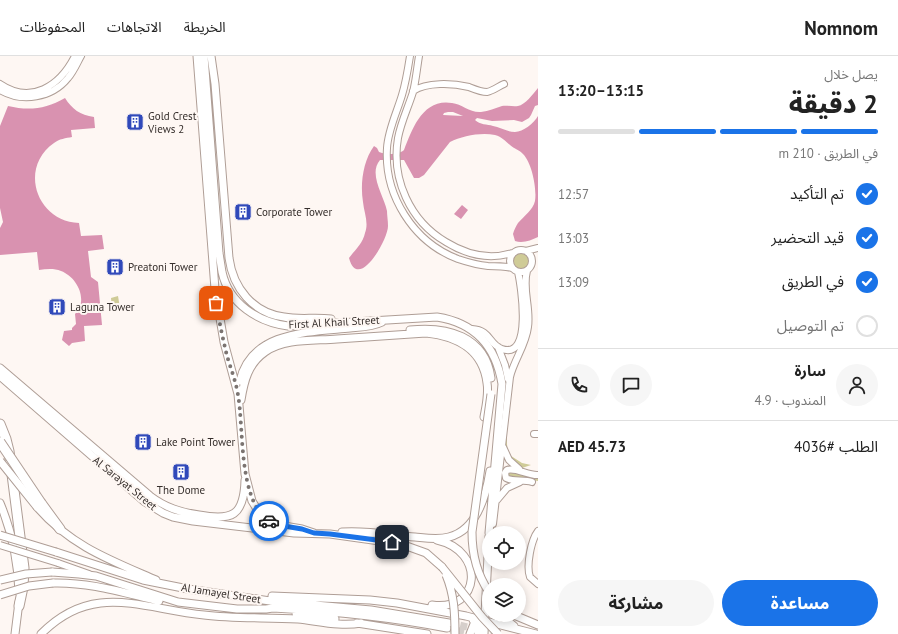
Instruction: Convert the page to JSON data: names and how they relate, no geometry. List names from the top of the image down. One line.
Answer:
{"streets":{"main road":["First Al Khail Street","Al Sarayat Street","Al Jamayel Street"]},"places":{"building":["Gold Crest Views 2","Corporate Tower","Preatoni Tower","Laguna Tower","Lake Point Tower","The Dome"]},"page":{"header":"Nomnom","nav":["الخريطة","الاتجاهات","المحفوظات"],"heading":["2 دقيقة","يصل خلال","13:15–13:20"],"panel":["سارة","المندوب · 4.9","الطلب #4036","AED 45.73"],"bar":"في الطريق · 210 m","list":[["تم التأكيد","12:57"],["قيد التحضير","13:03"],["في الطريق","13:09"],"تم التوصيل"],"buttons":["مساعدة","مشاركة"]}}
